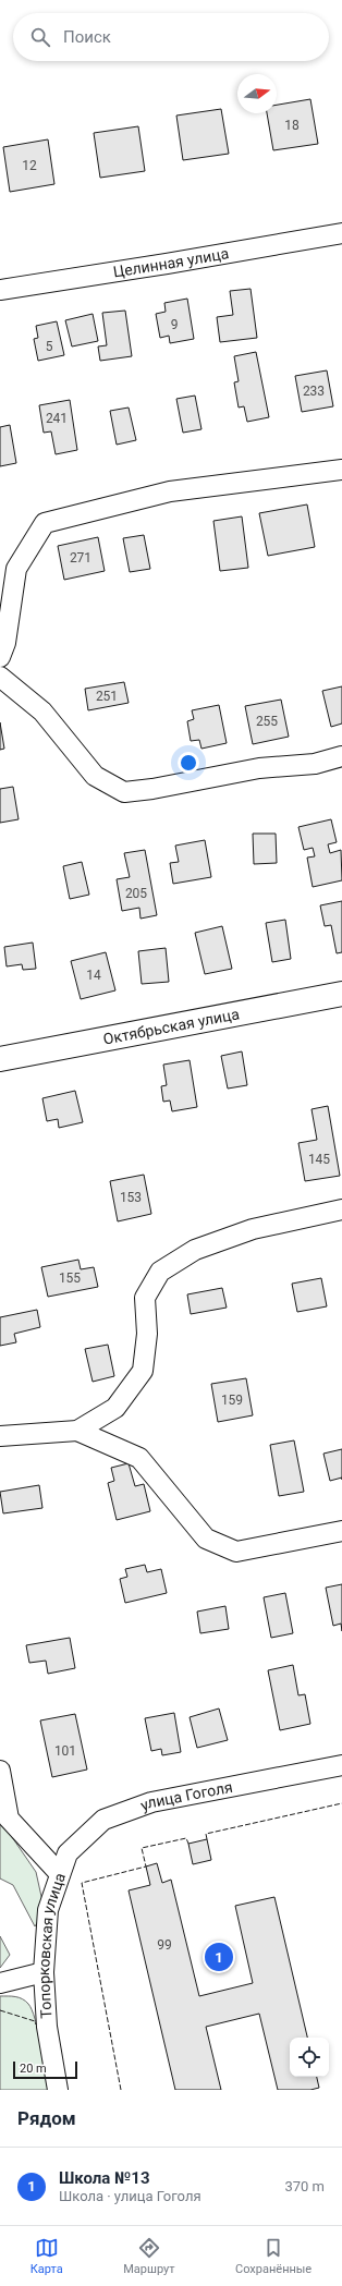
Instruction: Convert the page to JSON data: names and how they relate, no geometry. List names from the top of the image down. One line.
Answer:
{"streets":{"street":["Целинная улица","Октябрьская улица","улица Гоголя","Топорковская улица"]},"crossings":[["улица Гоголя","Топорковская улица"]],"house_numbers":["18","12","9","5","233","241","271","251","255","205","14","145","153","155","159","101","99"],"scale_bar":"20 m","north":"right","page":{"search":"Поиск","pins":"1","scale":"20 m","heading":"Рядом","list":[{"mark":"1","name":"Школа №13","note":"Школа · улица Гоголя","value":"370 m"}],"nav":["Карта","Маршрут","Сохранённые"]}}
